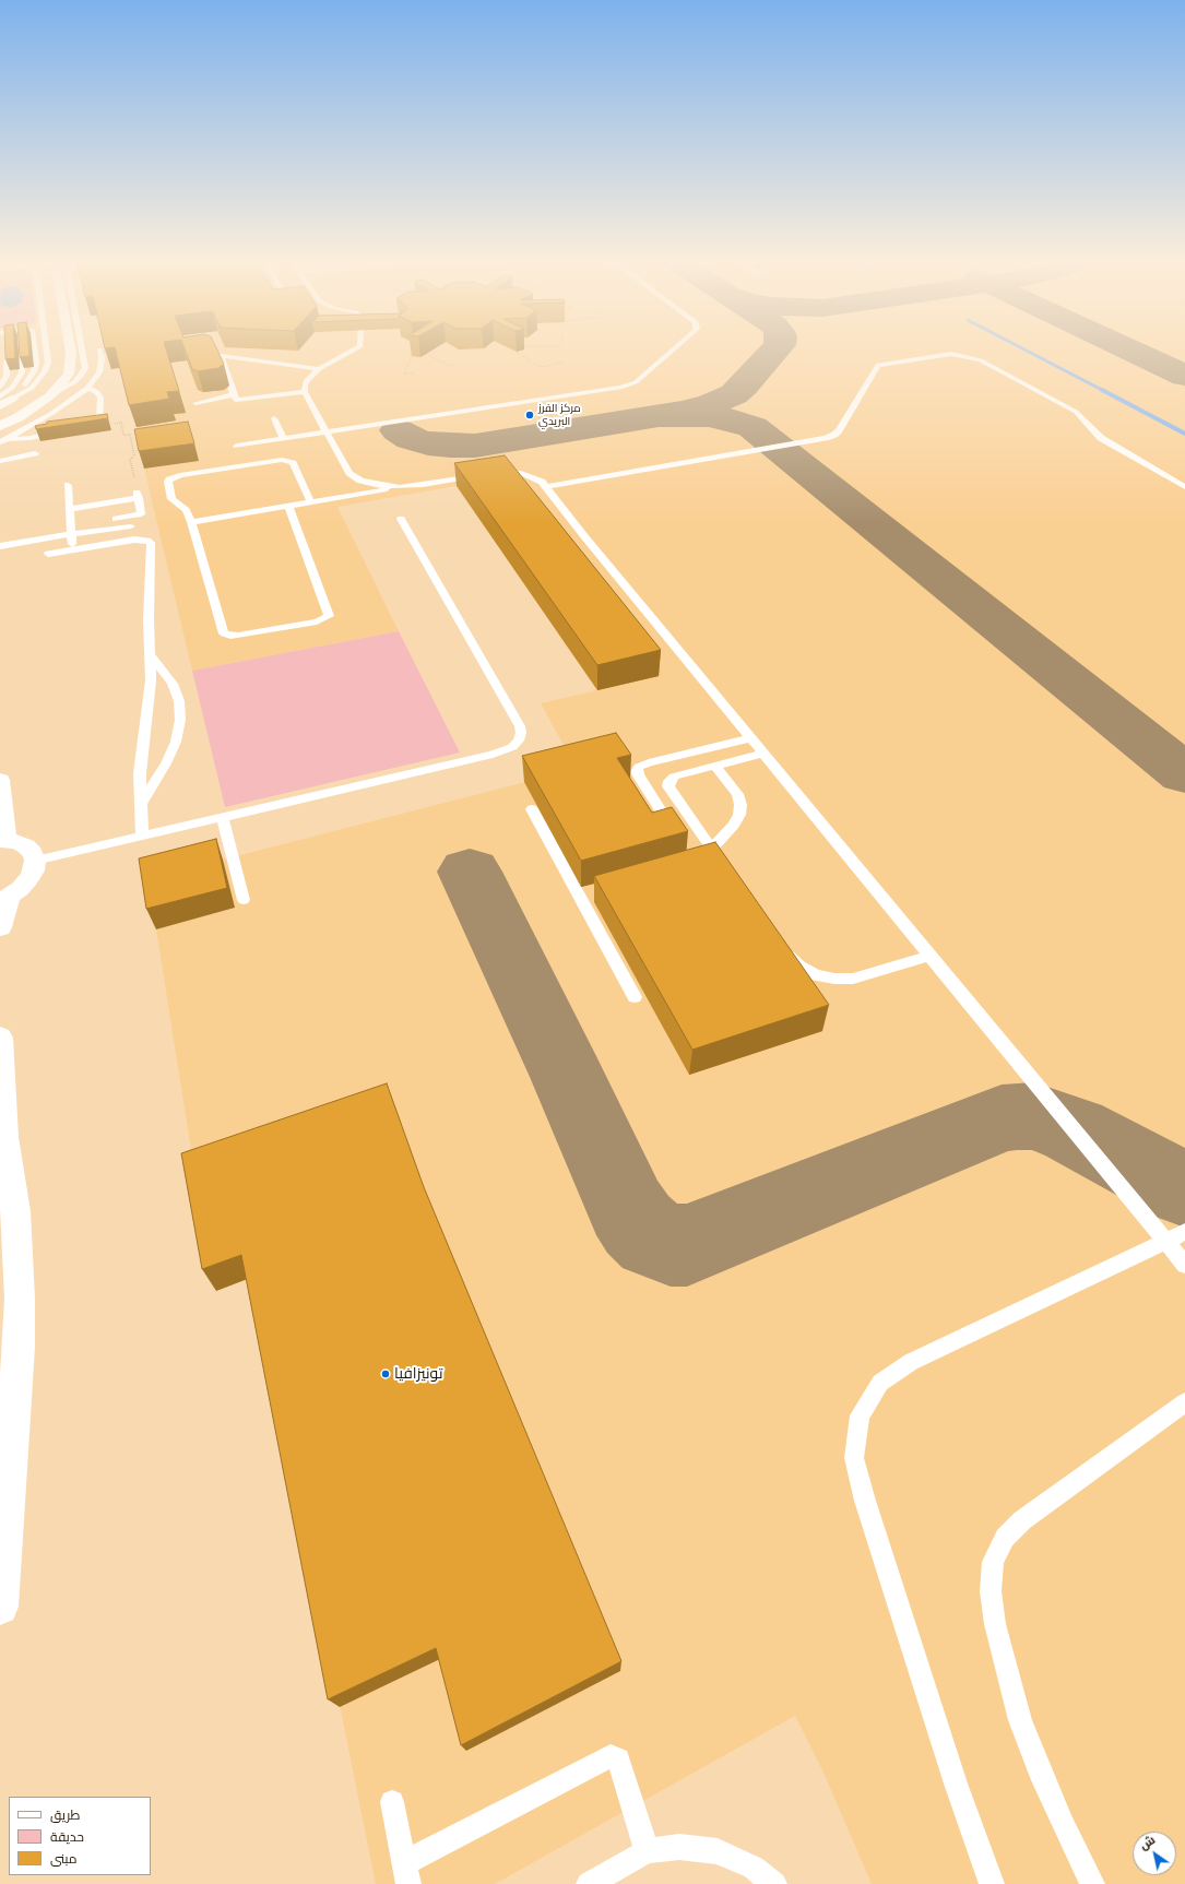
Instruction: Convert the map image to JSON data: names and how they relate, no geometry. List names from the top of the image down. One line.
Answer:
{"places":["مركز الفرز البريدي","تونيزافيا"],"legend":["طريق","حديقة","مبنى"],"north":"top left"}
